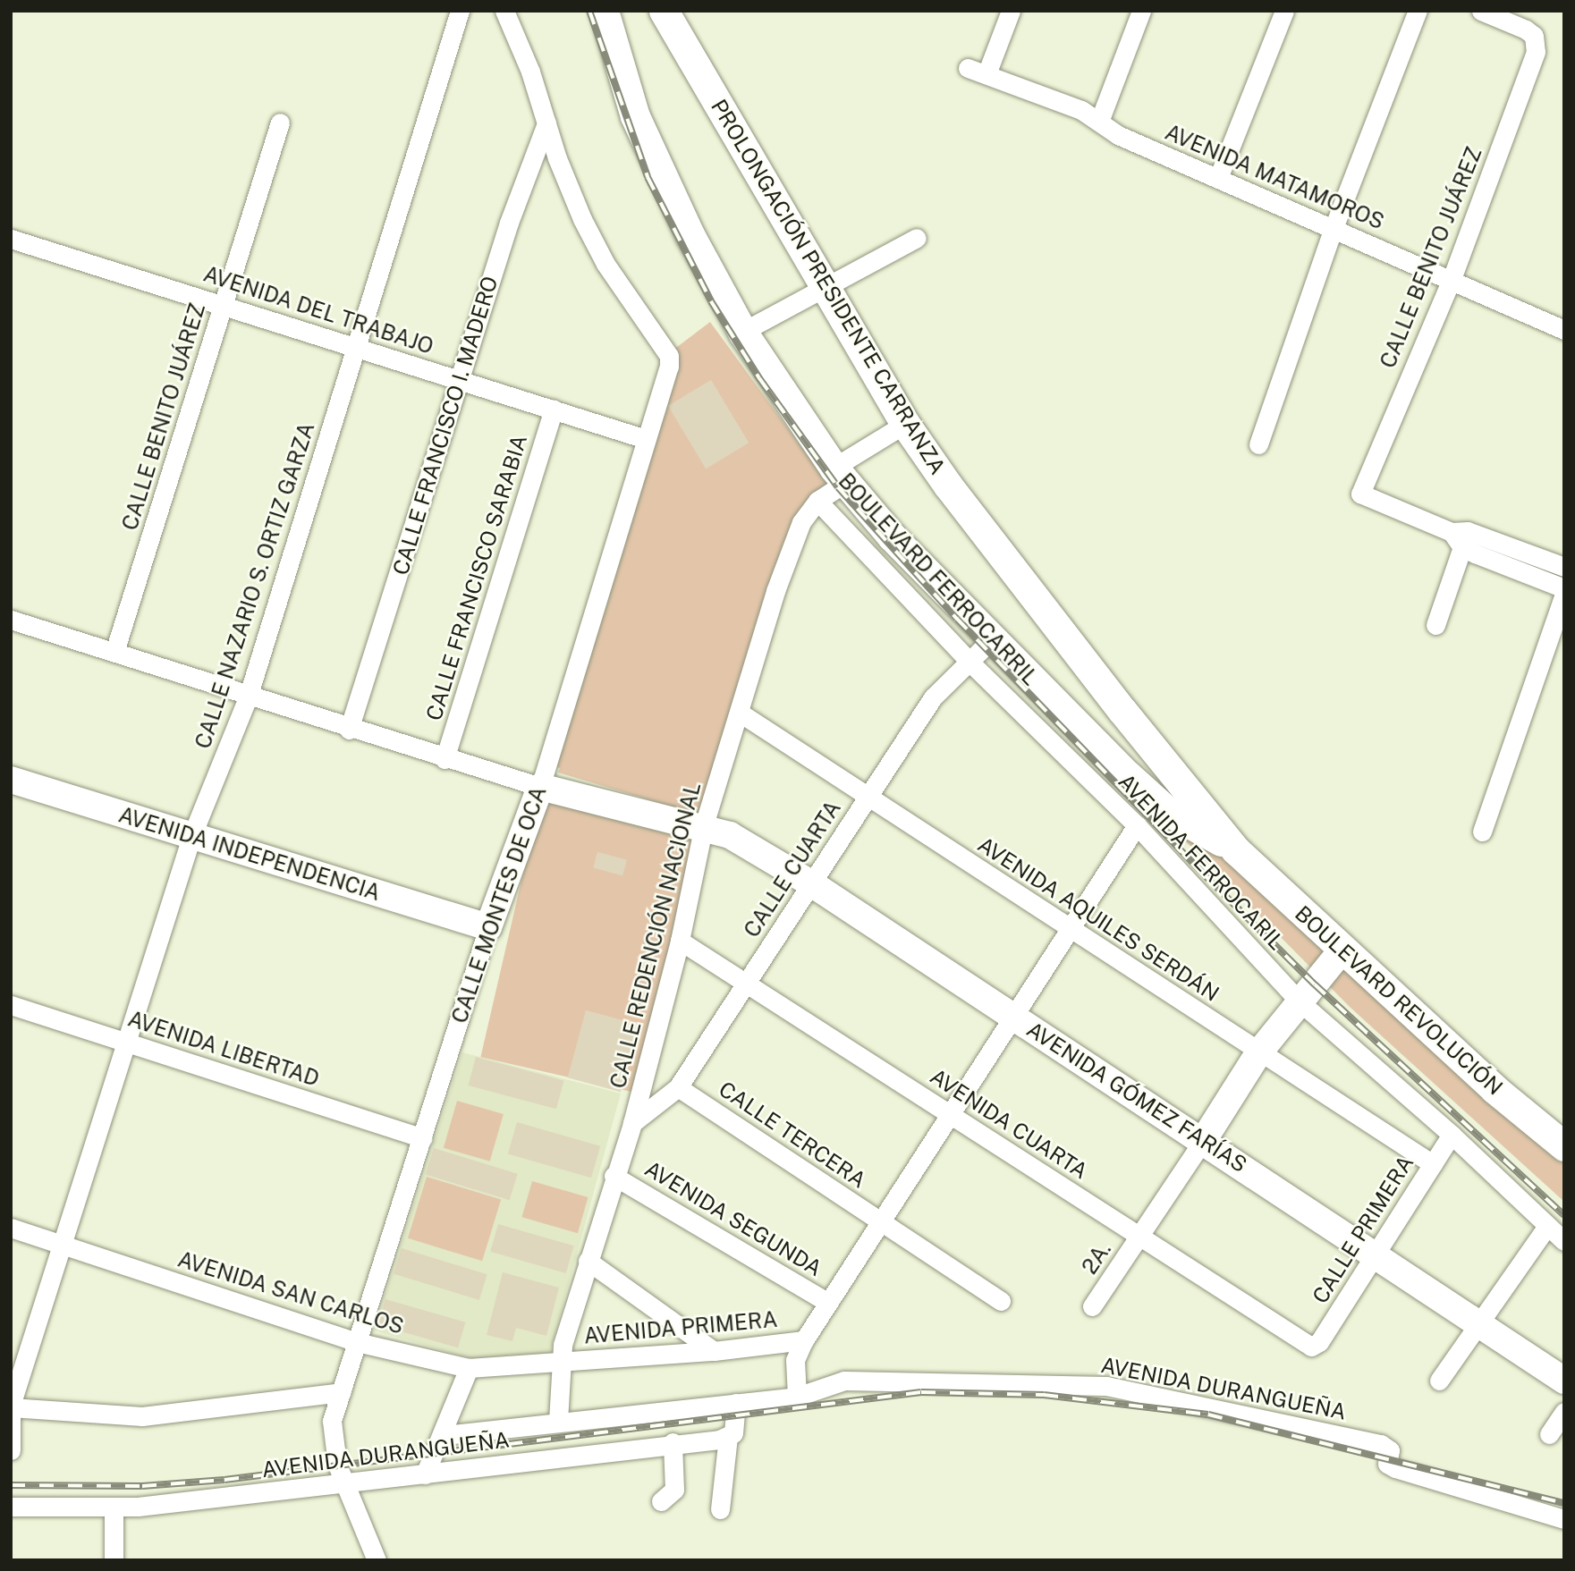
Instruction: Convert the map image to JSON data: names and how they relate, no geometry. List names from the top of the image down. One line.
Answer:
{"streets":{"main road":["PROLONGACIÓN PRESIDENTE CARRANZA","BOULEVARD FERROCARRIL","AVENIDA INDEPENDENCIA","CALLE MONTES DE OCA","BOULEVARD REVOLUCIÓN","AVENIDA GÓMEZ FARÍAS"],"street":["AVENIDA MATAMOROS","CALLE BENITO JUÁREZ","AVENIDA DEL TRABAJO","CALLE FRANCISCO I. MADERO","CALLE FRANCISCO SARABIA","CALLE NAZARIO S. ORTIZ GARZA","AVENIDA FERROCARIL","CALLE CUARTA","AVENIDA AQUILES SERDÁN","CALLE REDENCIÓN NACIONAL","AVENIDA LIBERTAD","AVENIDA CUARTA","CALLE TERCERA","AVENIDA SEGUNDA","CALLE PRIMERA","2A.","AVENIDA SAN CARLOS","AVENIDA PRIMERA","AVENIDA DURANGUEÑA"]},"crossings":[["AVENIDA MATAMOROS","CALLE BENITO JUÁREZ"],["CALLE BENITO JUÁREZ","AVENIDA DEL TRABAJO"],["PROLONGACIÓN PRESIDENTE CARRANZA","BOULEVARD FERROCARRIL"],["PROLONGACIÓN PRESIDENTE CARRANZA","CALLE REDENCIÓN NACIONAL"],["PROLONGACIÓN PRESIDENTE CARRANZA","BOULEVARD REVOLUCIÓN"],["AVENIDA DEL TRABAJO","CALLE FRANCISCO I. MADERO"],["AVENIDA DEL TRABAJO","CALLE FRANCISCO SARABIA"],["AVENIDA DEL TRABAJO","CALLE NAZARIO S. ORTIZ GARZA"],["AVENIDA DEL TRABAJO","CALLE MONTES DE OCA"],["CALLE FRANCISCO I. MADERO","CALLE MONTES DE OCA"],["BOULEVARD FERROCARRIL","CALLE CUARTA"],["BOULEVARD FERROCARRIL","CALLE REDENCIÓN NACIONAL"],["BOULEVARD FERROCARRIL","BOULEVARD REVOLUCIÓN"],["CALLE NAZARIO S. ORTIZ GARZA","AVENIDA INDEPENDENCIA"],["CALLE NAZARIO S. ORTIZ GARZA","AVENIDA LIBERTAD"],["CALLE NAZARIO S. ORTIZ GARZA","AVENIDA SAN CARLOS"],["AVENIDA INDEPENDENCIA","CALLE MONTES DE OCA"],["AVENIDA FERROCARIL","CALLE CUARTA"],["AVENIDA FERROCARIL","CALLE REDENCIÓN NACIONAL"],["AVENIDA FERROCARIL","CALLE PRIMERA"],["CALLE CUARTA","AVENIDA AQUILES SERDÁN"],["CALLE CUARTA","CALLE REDENCIÓN NACIONAL"],["CALLE CUARTA","AVENIDA GÓMEZ FARÍAS"],["CALLE CUARTA","AVENIDA CUARTA"],["CALLE CUARTA","CALLE TERCERA"],["CALLE MONTES DE OCA","AVENIDA LIBERTAD"],["CALLE MONTES DE OCA","AVENIDA SAN CARLOS"],["CALLE MONTES DE OCA","AVENIDA DURANGUEÑA"],["AVENIDA AQUILES SERDÁN","CALLE REDENCIÓN NACIONAL"],["AVENIDA AQUILES SERDÁN","CALLE PRIMERA"],["CALLE REDENCIÓN NACIONAL","AVENIDA GÓMEZ FARÍAS"],["CALLE REDENCIÓN NACIONAL","AVENIDA CUARTA"],["CALLE REDENCIÓN NACIONAL","AVENIDA SEGUNDA"],["CALLE REDENCIÓN NACIONAL","AVENIDA SAN CARLOS"],["CALLE REDENCIÓN NACIONAL","AVENIDA PRIMERA"],["CALLE REDENCIÓN NACIONAL","AVENIDA DURANGUEÑA"],["AVENIDA GÓMEZ FARÍAS","CALLE PRIMERA"],["AVENIDA GÓMEZ FARÍAS","2A."],["AVENIDA CUARTA","CALLE PRIMERA"],["AVENIDA CUARTA","2A."],["AVENIDA SAN CARLOS","AVENIDA PRIMERA"]]}
